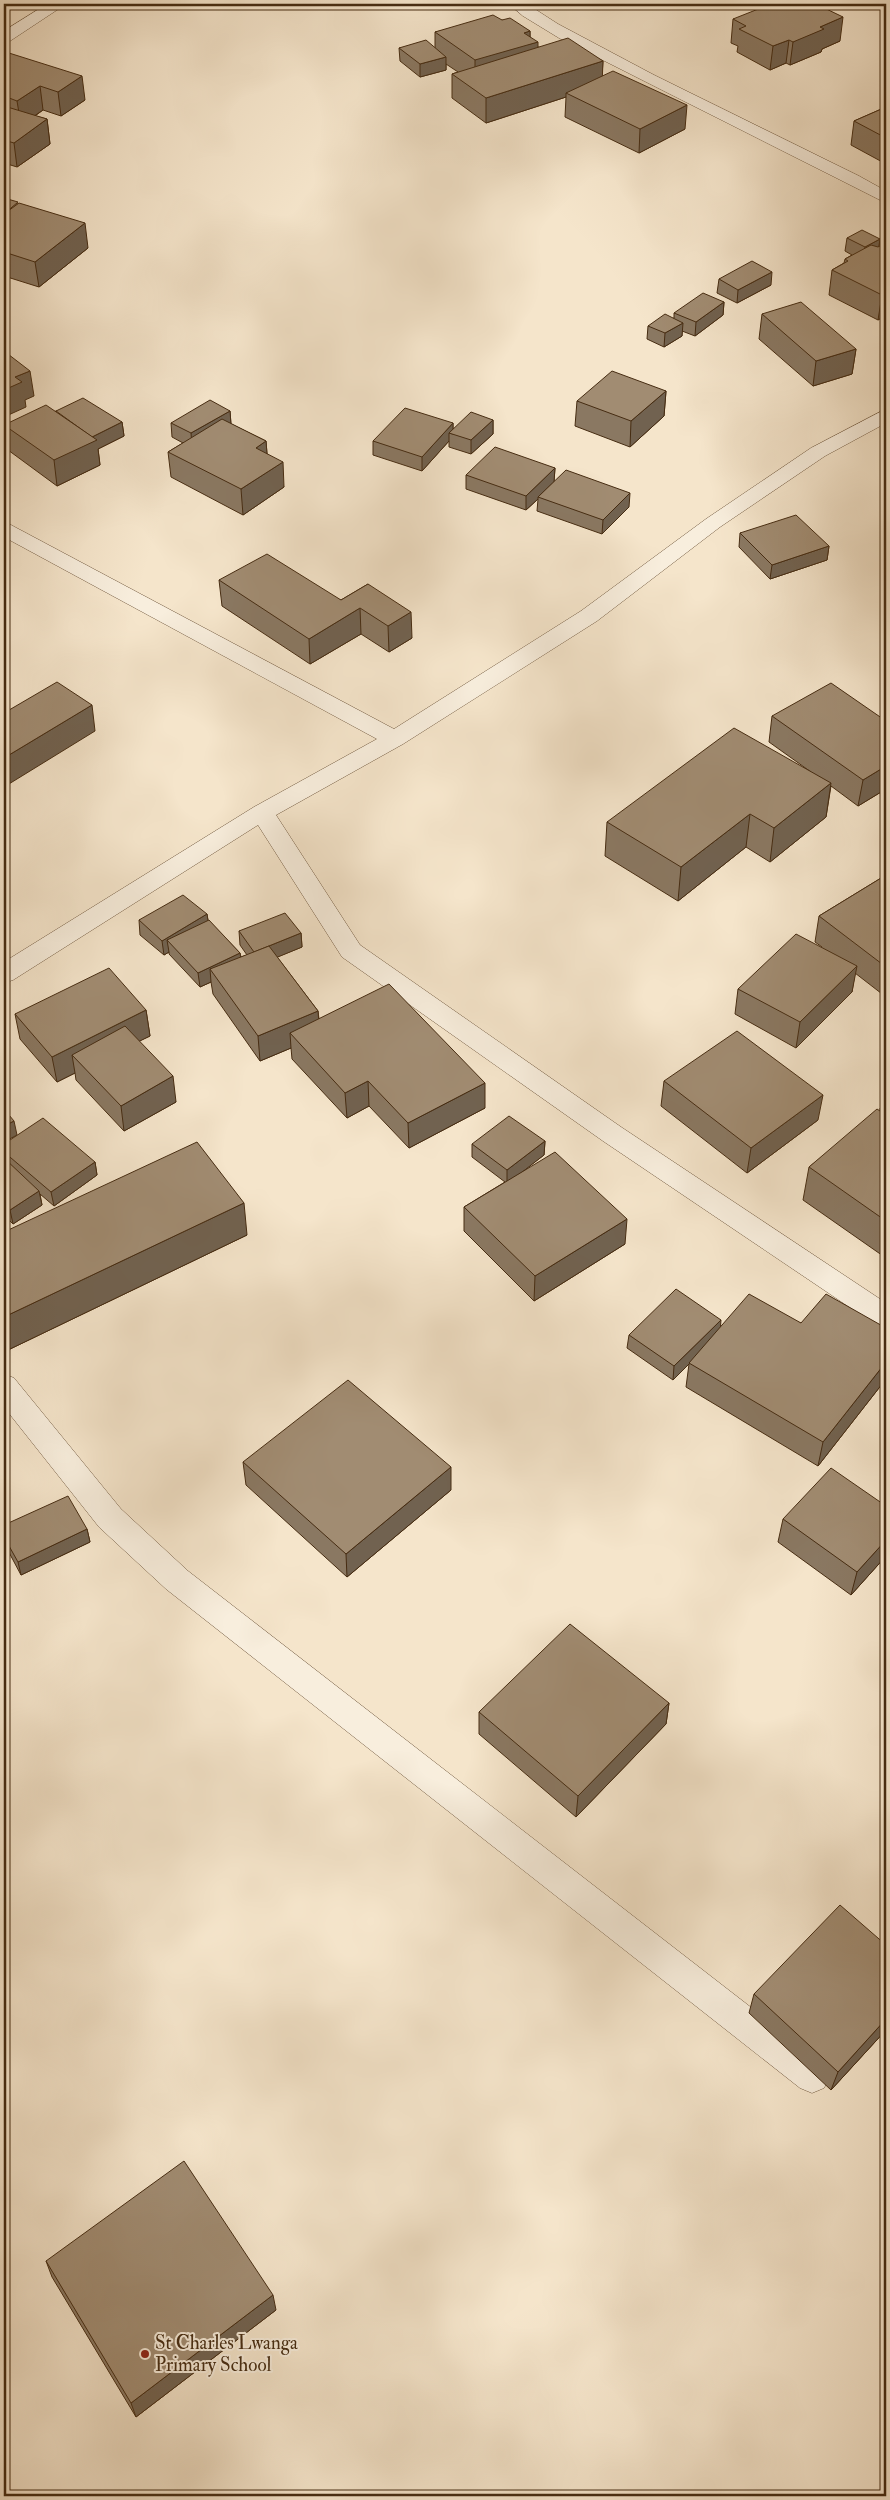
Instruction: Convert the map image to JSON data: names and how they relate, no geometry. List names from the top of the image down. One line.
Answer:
{"places":["St Charles Lwanga Primary School"]}
